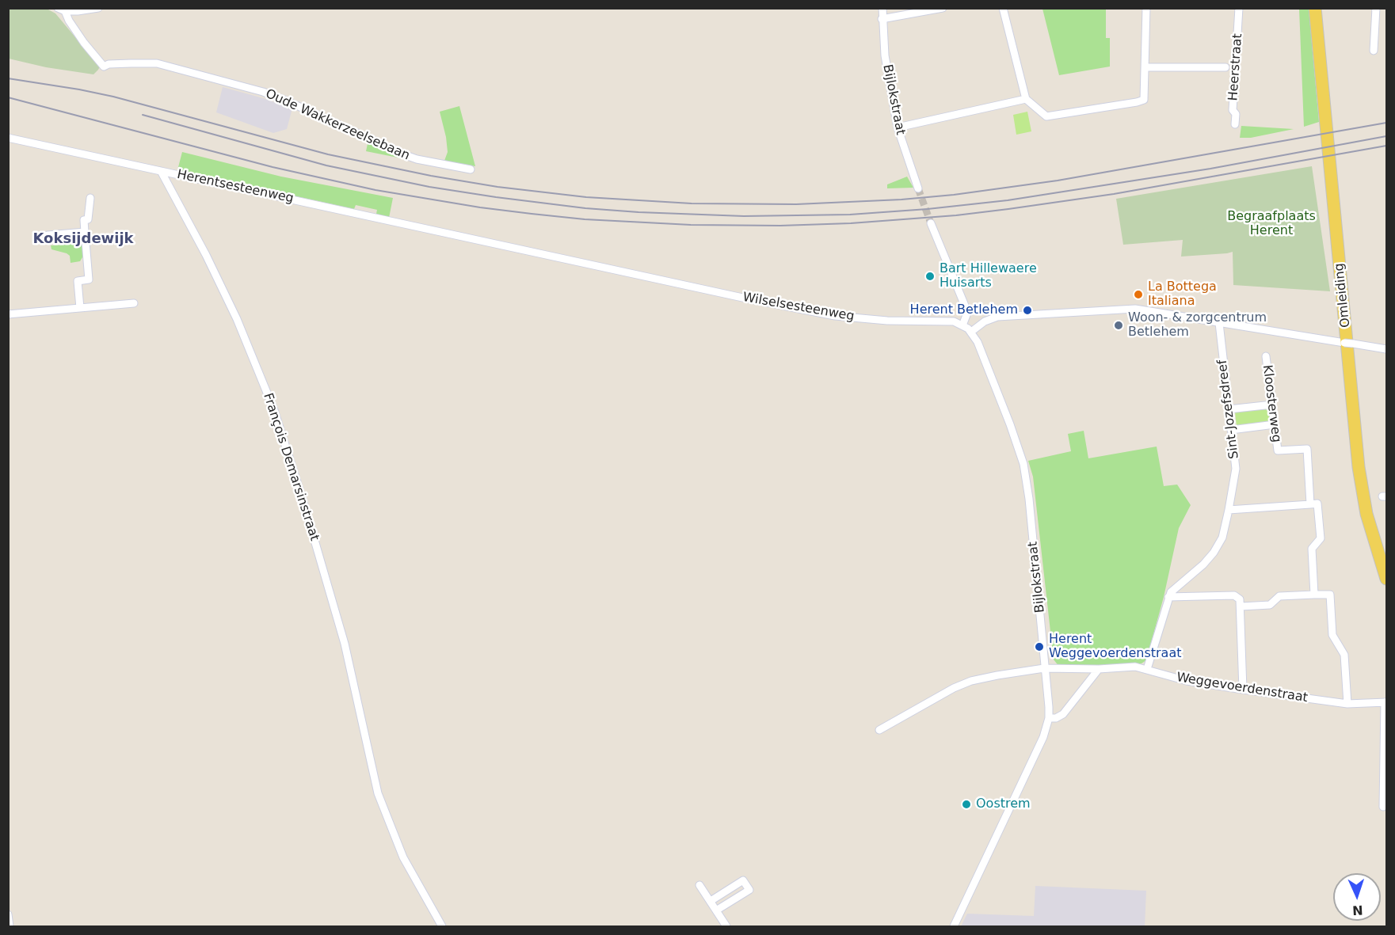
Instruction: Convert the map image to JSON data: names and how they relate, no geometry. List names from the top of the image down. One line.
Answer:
{"streets":{"main road":["Omleiding"],"street":["Heerstraat","Bijlokstraat","Oude Wakkerzeelsebaan","Herentsesteenweg","Wilselsesteenweg","Kloosterweg","Sint-Jozefsdreef","François Demarsinstraat","Weggevoerdenstraat"]},"crossings":[["Bijlokstraat","Wilselsesteenweg"],["Bijlokstraat","Weggevoerdenstraat"],["Herentsesteenweg","Wilselsesteenweg"],["Herentsesteenweg","François Demarsinstraat"],["Sint-Jozefsdreef","Weggevoerdenstraat"]],"districts":["Koksijdewijk"],"parks":["Begraafplaats Herent"],"places":["Bart Hillewaere Huisarts","La Bottega Italiana","Herent Betlehem","Woon- & zorgcentrum Betlehem","Herent Weggevoerdenstraat","Oostrem"],"north":"bottom"}
